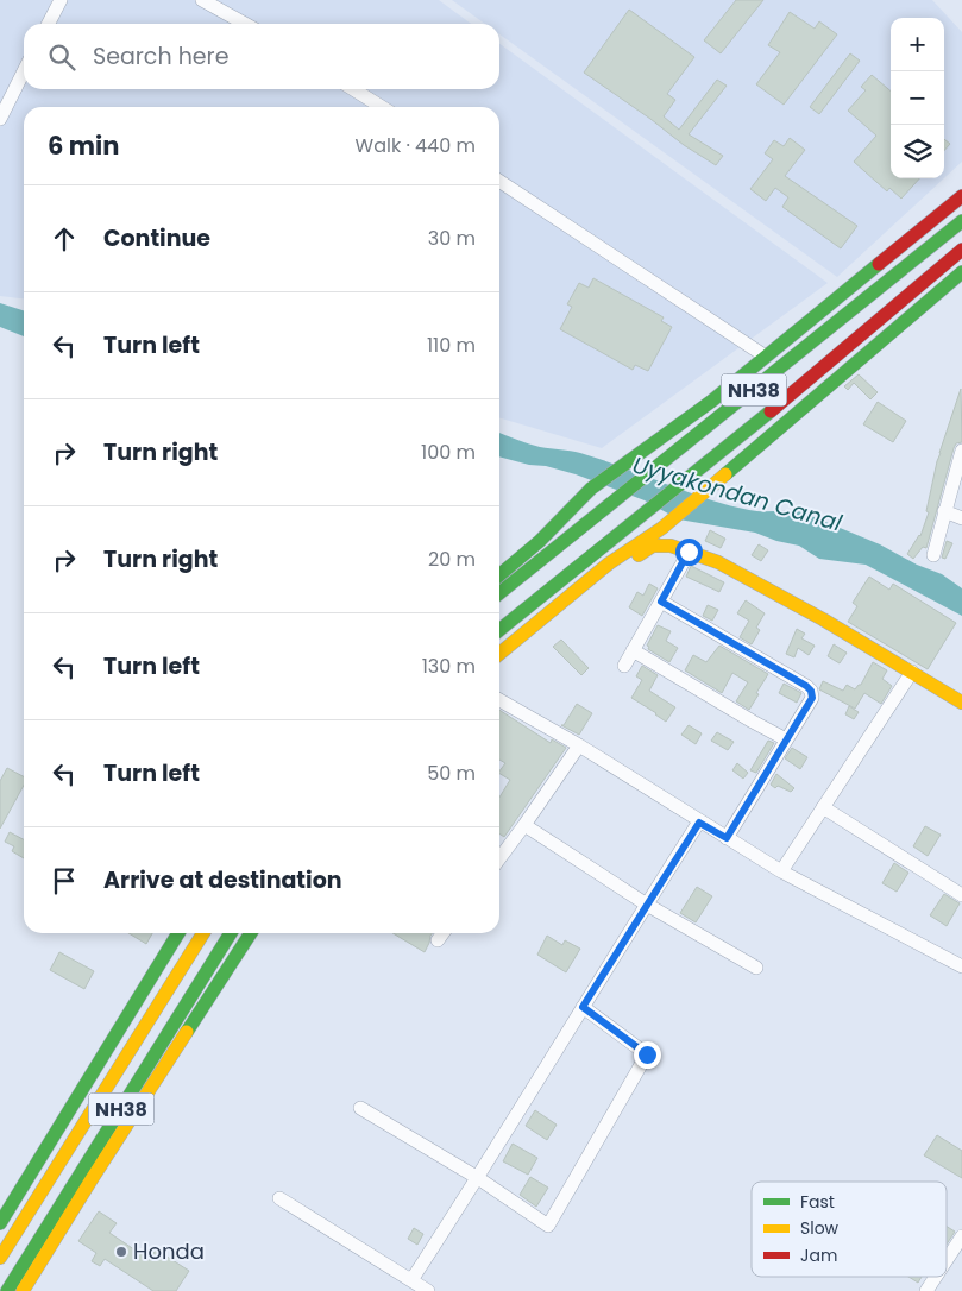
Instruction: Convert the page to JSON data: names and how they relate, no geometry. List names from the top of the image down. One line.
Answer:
{"streets":{"main road":["NH38"]},"water":["Uyyakondan Canal"],"places":["Honda"],"legend":["Fast","Slow","Jam"],"page":{"map_buttons":["+","−"],"search":"Search here","heading":["6 min","Walk · 440 m"],"list":[["Continue","30 m"],["Turn left","110 m"],["Turn right","100 m"],["Turn right","20 m"],["Turn left","130 m"],["Turn left","50 m"],"Arrive at destination"]}}
